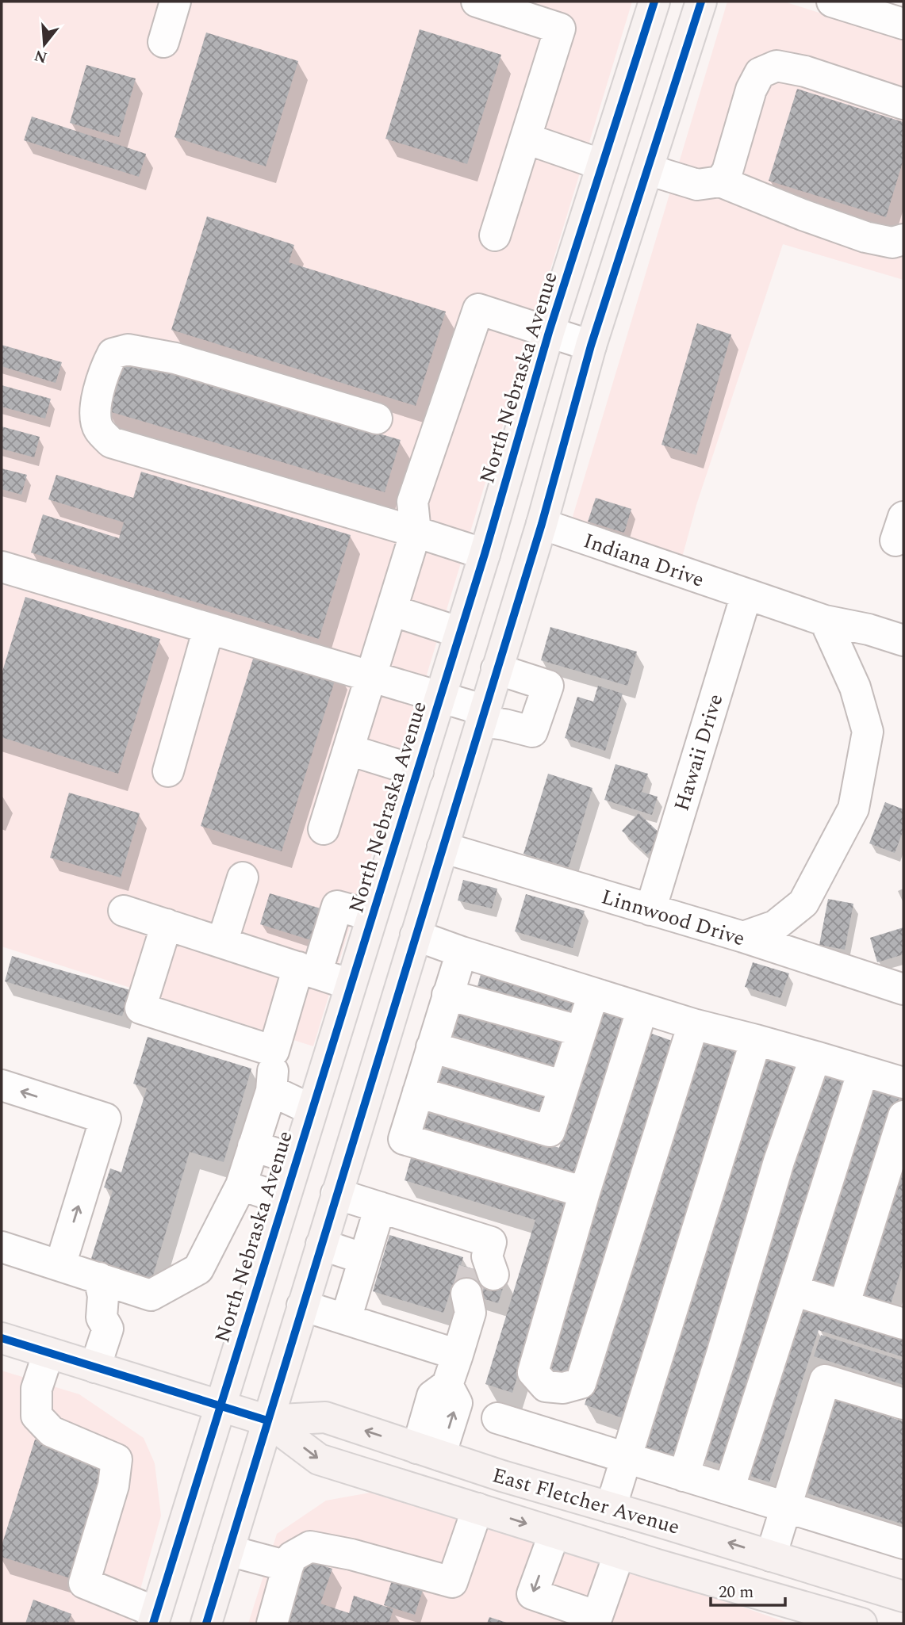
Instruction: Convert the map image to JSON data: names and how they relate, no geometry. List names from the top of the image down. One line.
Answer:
{"streets":{"main road":["North Nebraska Avenue","East Fletcher Avenue"],"street":["Indiana Drive","Hawaii Drive","Linnwood Drive"]},"crossings":[["North Nebraska Avenue","East Fletcher Avenue"],["Indiana Drive","Hawaii Drive"],["Hawaii Drive","Linnwood Drive"]],"scale_bar":"20 m","north":"bottom"}
